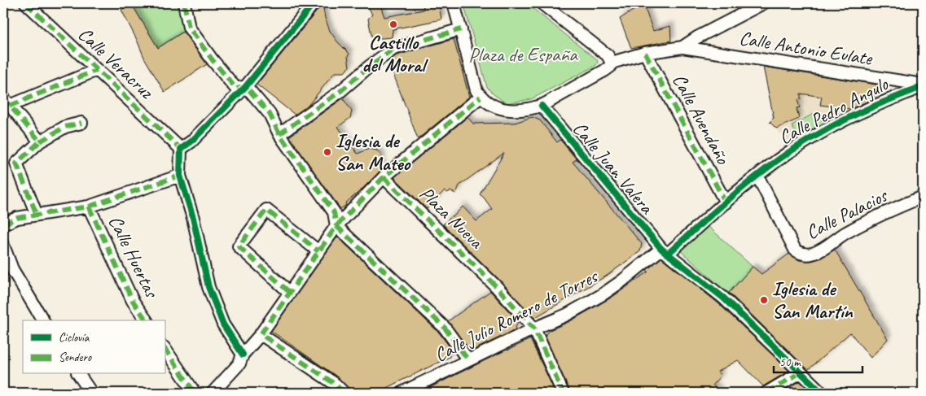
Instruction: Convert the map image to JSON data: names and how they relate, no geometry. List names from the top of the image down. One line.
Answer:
{"streets":{"street":["Calle Antonio Eulate","Calle Veracruz","Calle Pedro Angulo","Calle Avendaño","Calle Juan Valera","Calle Palacios","Plaza Nueva","Calle Huertas","Calle Julio Romero de Torres"]},"crossings":[["Calle Antonio Eulate","Calle Pedro Angulo"],["Calle Pedro Angulo","Calle Avendaño"],["Calle Pedro Angulo","Calle Palacios"],["Calle Pedro Angulo","Calle Julio Romero de Torres"],["Calle Juan Valera","Calle Julio Romero de Torres"],["Plaza Nueva","Calle Julio Romero de Torres"]],"parks":["Plaza de España"],"places":["Castillo del Moral","Iglesia de San Mateo","Iglesia de San Martín"],"legend":["Ciclovía","Sendero"],"scale_bar":"50 m"}
